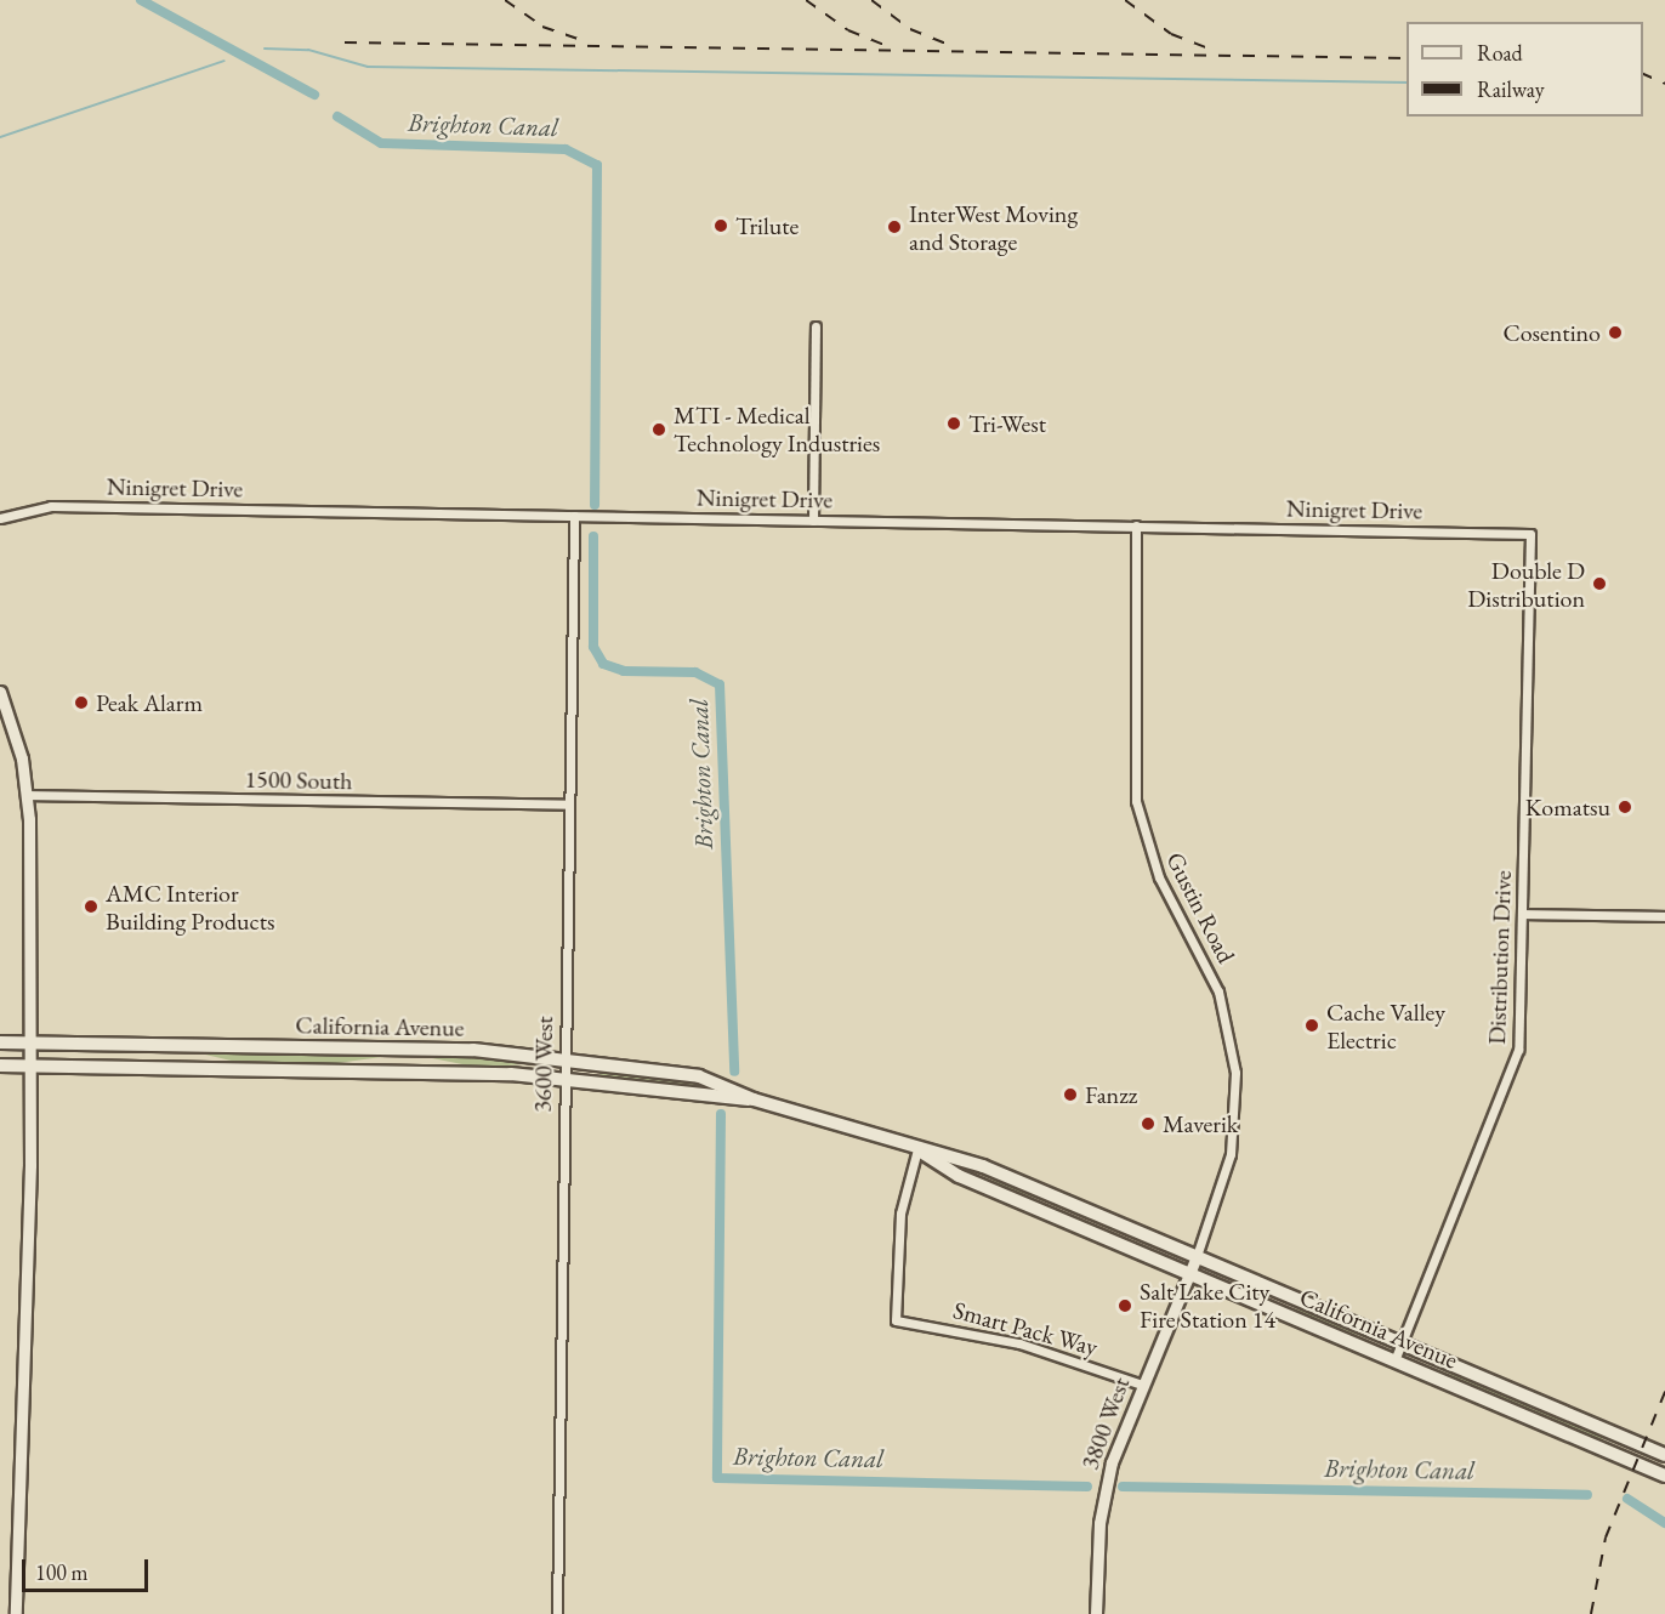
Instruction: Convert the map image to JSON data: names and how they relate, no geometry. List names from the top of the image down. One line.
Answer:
{"streets":{"main road":["California Avenue"],"street":["Ninigret Drive","1500 South","Gustin Road","Distribution Drive","3600 West","Smart Pack Way","3800 West"]},"crossings":[["Ninigret Drive","Gustin Road"],["Ninigret Drive","Distribution Drive"],["Ninigret Drive","3600 West"],["1500 South","3600 West"],["Gustin Road","California Avenue"],["Gustin Road","3800 West"],["Distribution Drive","California Avenue"],["California Avenue","3600 West"],["California Avenue","Smart Pack Way"],["California Avenue","3800 West"],["Smart Pack Way","3800 West"]],"water":["Brighton Canal"],"places":["Trilute","InterWest Moving and Storage","Cosentino","Tri-West","MTI - Medical Technology Industries","Double D Distribution","Peak Alarm","Komatsu","AMC Interior Building Products","Cache Valley Electric","Fanzz","Maverik","Salt Lake City Fire Station 14"],"legend":["Road","Railway"],"scale_bar":"100 m"}
